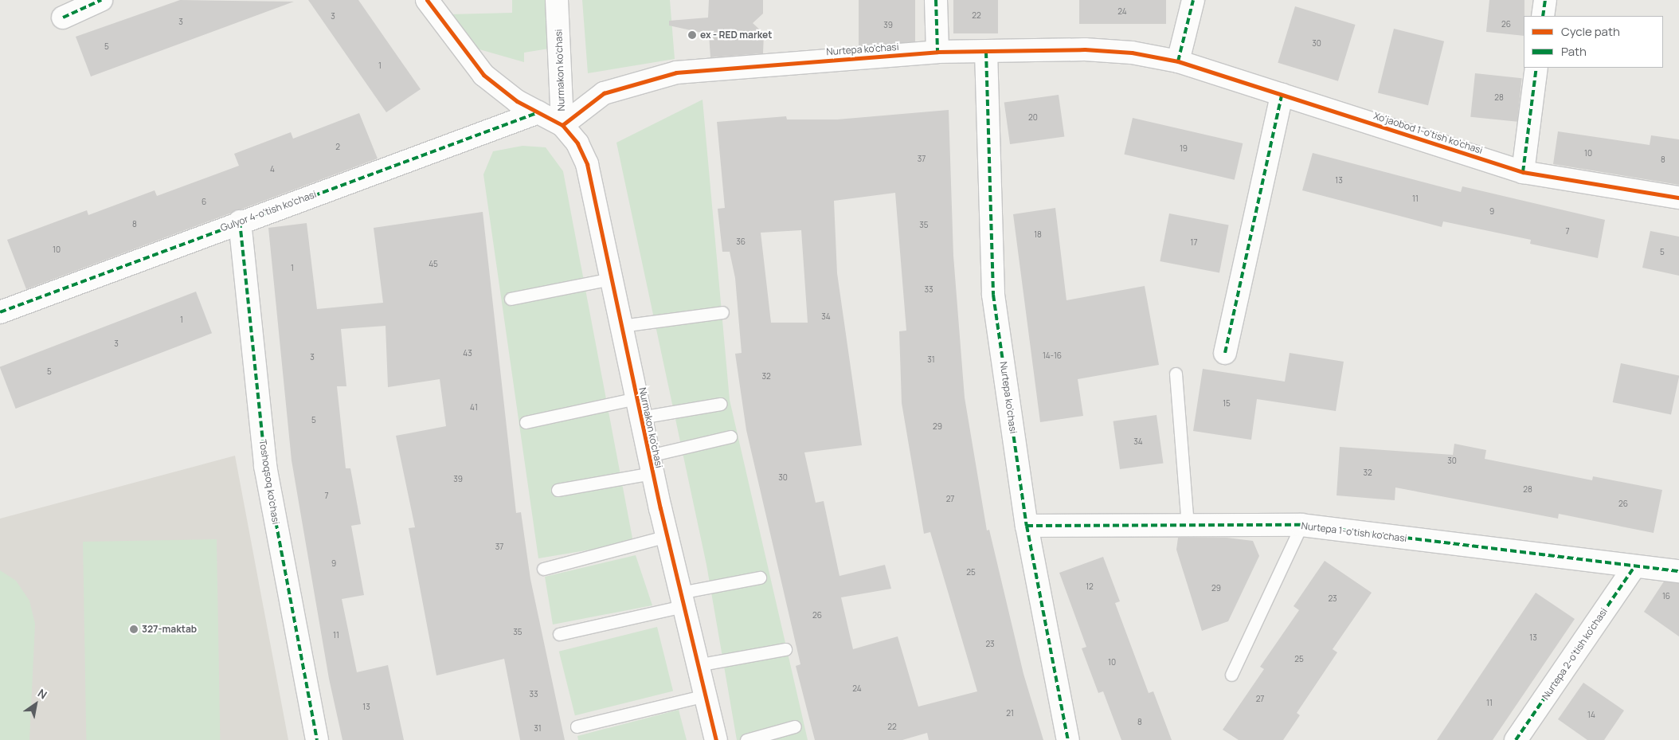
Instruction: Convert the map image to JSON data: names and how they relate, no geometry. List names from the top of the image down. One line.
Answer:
{"streets":{"street":["Nurtepa ko'chasi","Nurmakon ko'chasi","Xo'jaobod 1-o'tish ko'chasi","Gulyor 4-o'tish ko'chasi","Toshoqsoq ko'chasi","Nurtepa 1-o'tish ko'chasi","Nurtepa 2-o'tish ko'chasi"]},"crossings":[["Nurtepa ko'chasi","Nurmakon ko'chasi"],["Nurtepa ko'chasi","Xo'jaobod 1-o'tish ko'chasi"],["Nurtepa ko'chasi","Nurtepa 1-o'tish ko'chasi"],["Gulyor 4-o'tish ko'chasi","Toshoqsoq ko'chasi"],["Nurtepa 1-o'tish ko'chasi","Nurtepa 2-o'tish ko'chasi"]],"places":["ex - RED market","327-maktab"],"house_numbers":["24","22","3","3","26","39","30","5","1","28","20","2","19","10","37","8","4","13","11","6","9","8","35","7","18","36","17","10","5","45","1","33","34","1","3","43","14-16","3","31","5","32","15","41","5","29","34","30","32","30","39","28","7","27","26","37","9","25","12","29","16","23","26","35","11","13","23","25","10","24","33","27","11","13","21","14","8","22","31"],"legend":["Cycle path","Path"],"north":"top right"}
